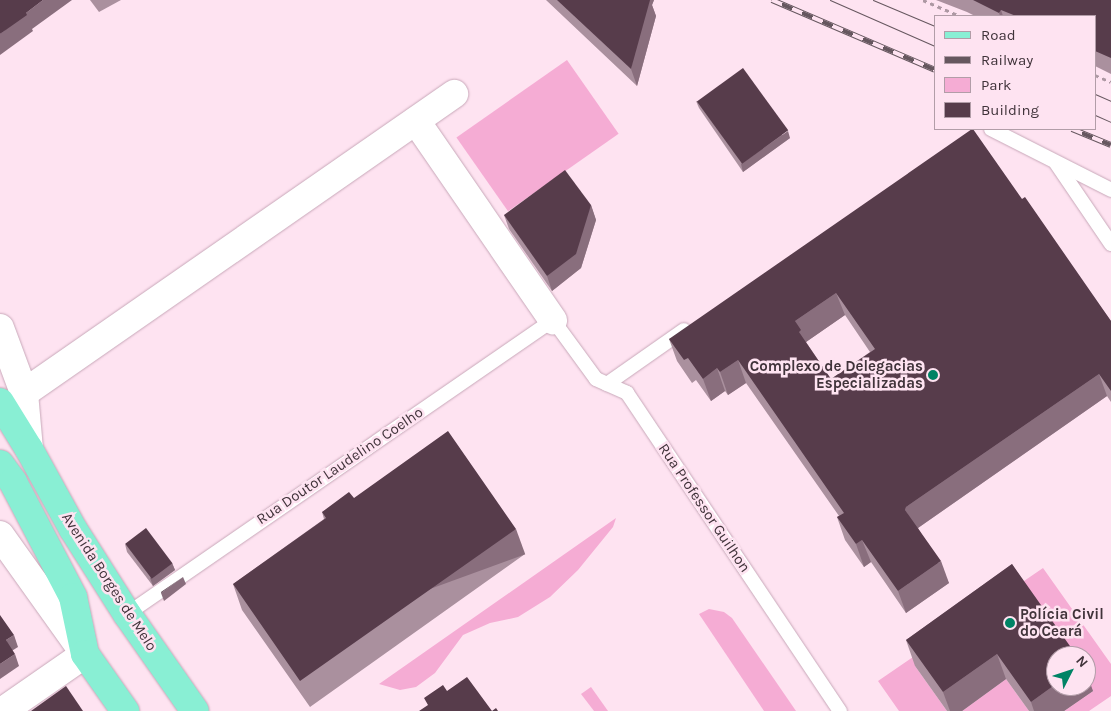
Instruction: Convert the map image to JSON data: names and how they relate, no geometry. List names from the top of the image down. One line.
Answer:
{"streets":{"main road":["Avenida Borges de Melo"],"lane":["Rua Doutor Laudelino Coelho","Rua Professor Guilhon"]},"crossings":[["Rua Doutor Laudelino Coelho","Rua Professor Guilhon"],["Rua Doutor Laudelino Coelho","Avenida Borges de Melo"]],"places":["Complexo de Delegacias Especializadas","Polícia Civil do Ceará"],"legend":["Road","Railway","Park","Building"],"north":"top right"}
